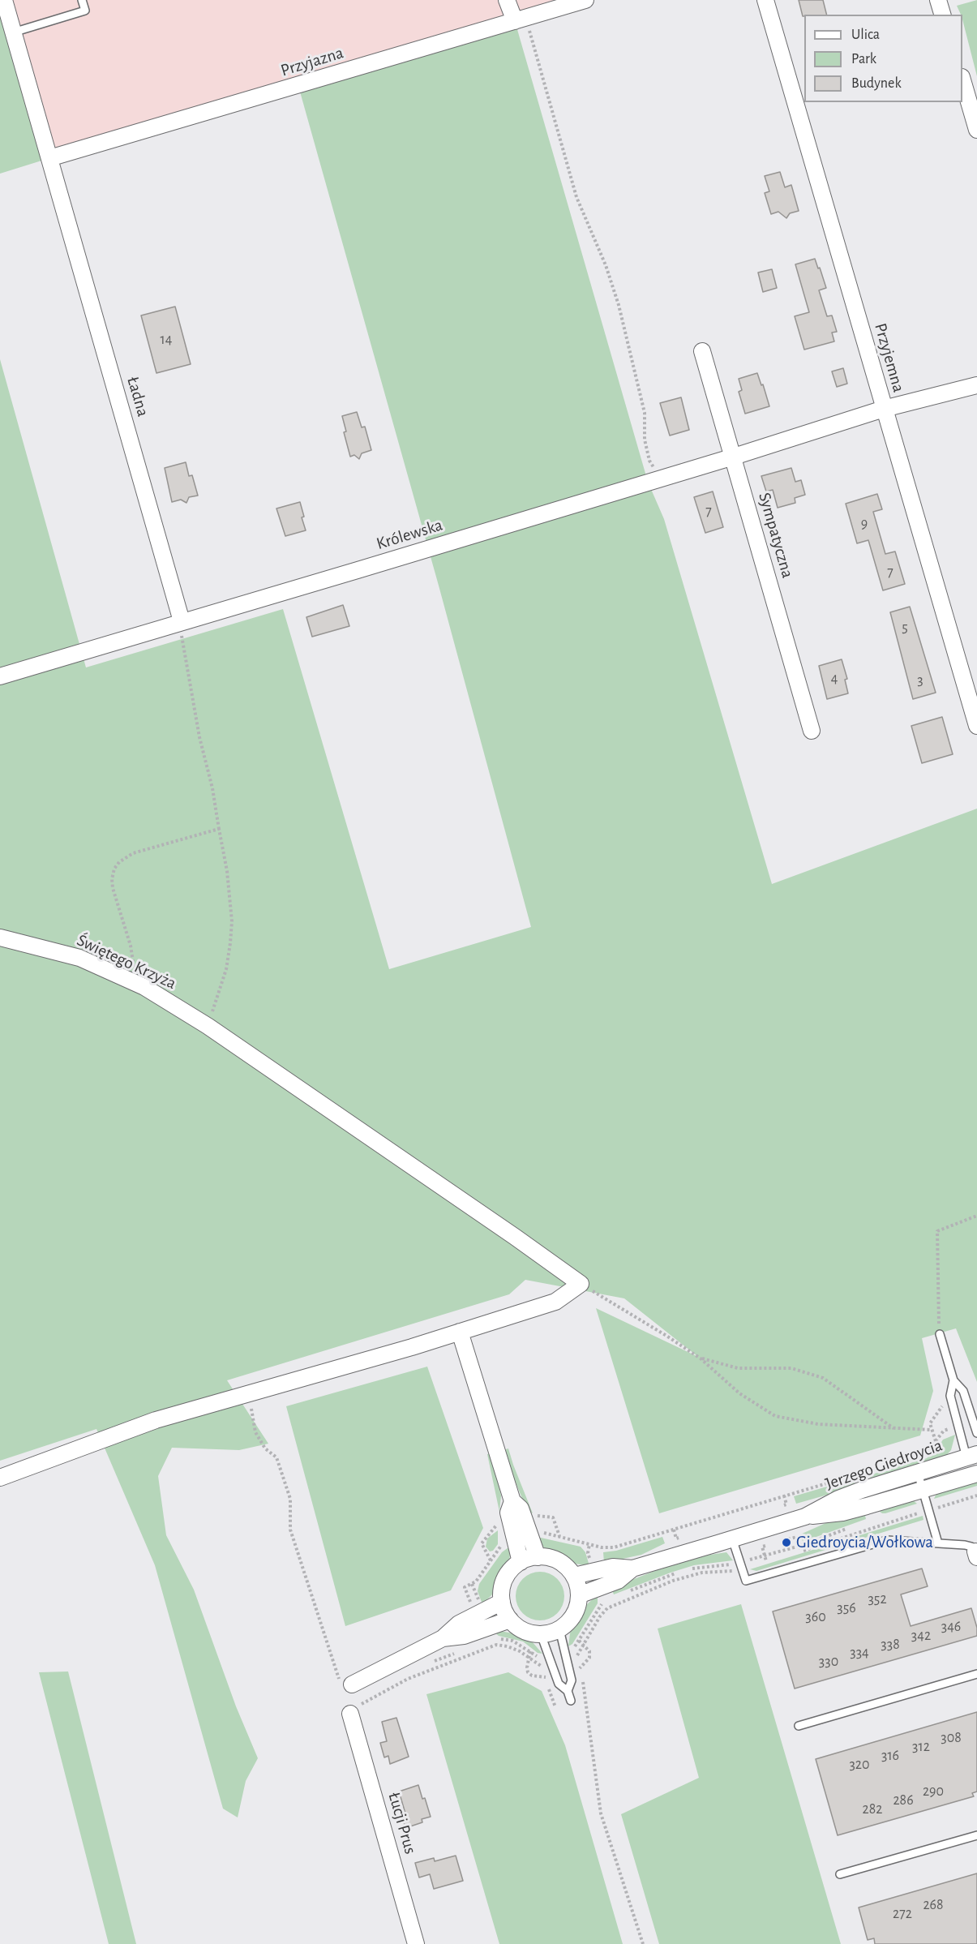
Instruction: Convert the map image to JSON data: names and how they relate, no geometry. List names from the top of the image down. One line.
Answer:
{"streets":{"street":["Przyjazna","Przyjemna","Ładna","Królewska","Sympatyczna","Świętego Krzyża","Jerzego Giedroycia","Łucji Prus"]},"crossings":[["Przyjazna","Ładna"],["Przyjemna","Królewska"],["Ładna","Królewska"],["Królewska","Sympatyczna"]],"places":["Giedroycia/Wołkowa"],"house_numbers":["14","7","9","7","5","4","3","352","356","360","346","342","338","334","330","308","312","316","320","290","286","282","268","272"],"legend":["Ulica","Park","Budynek"]}
